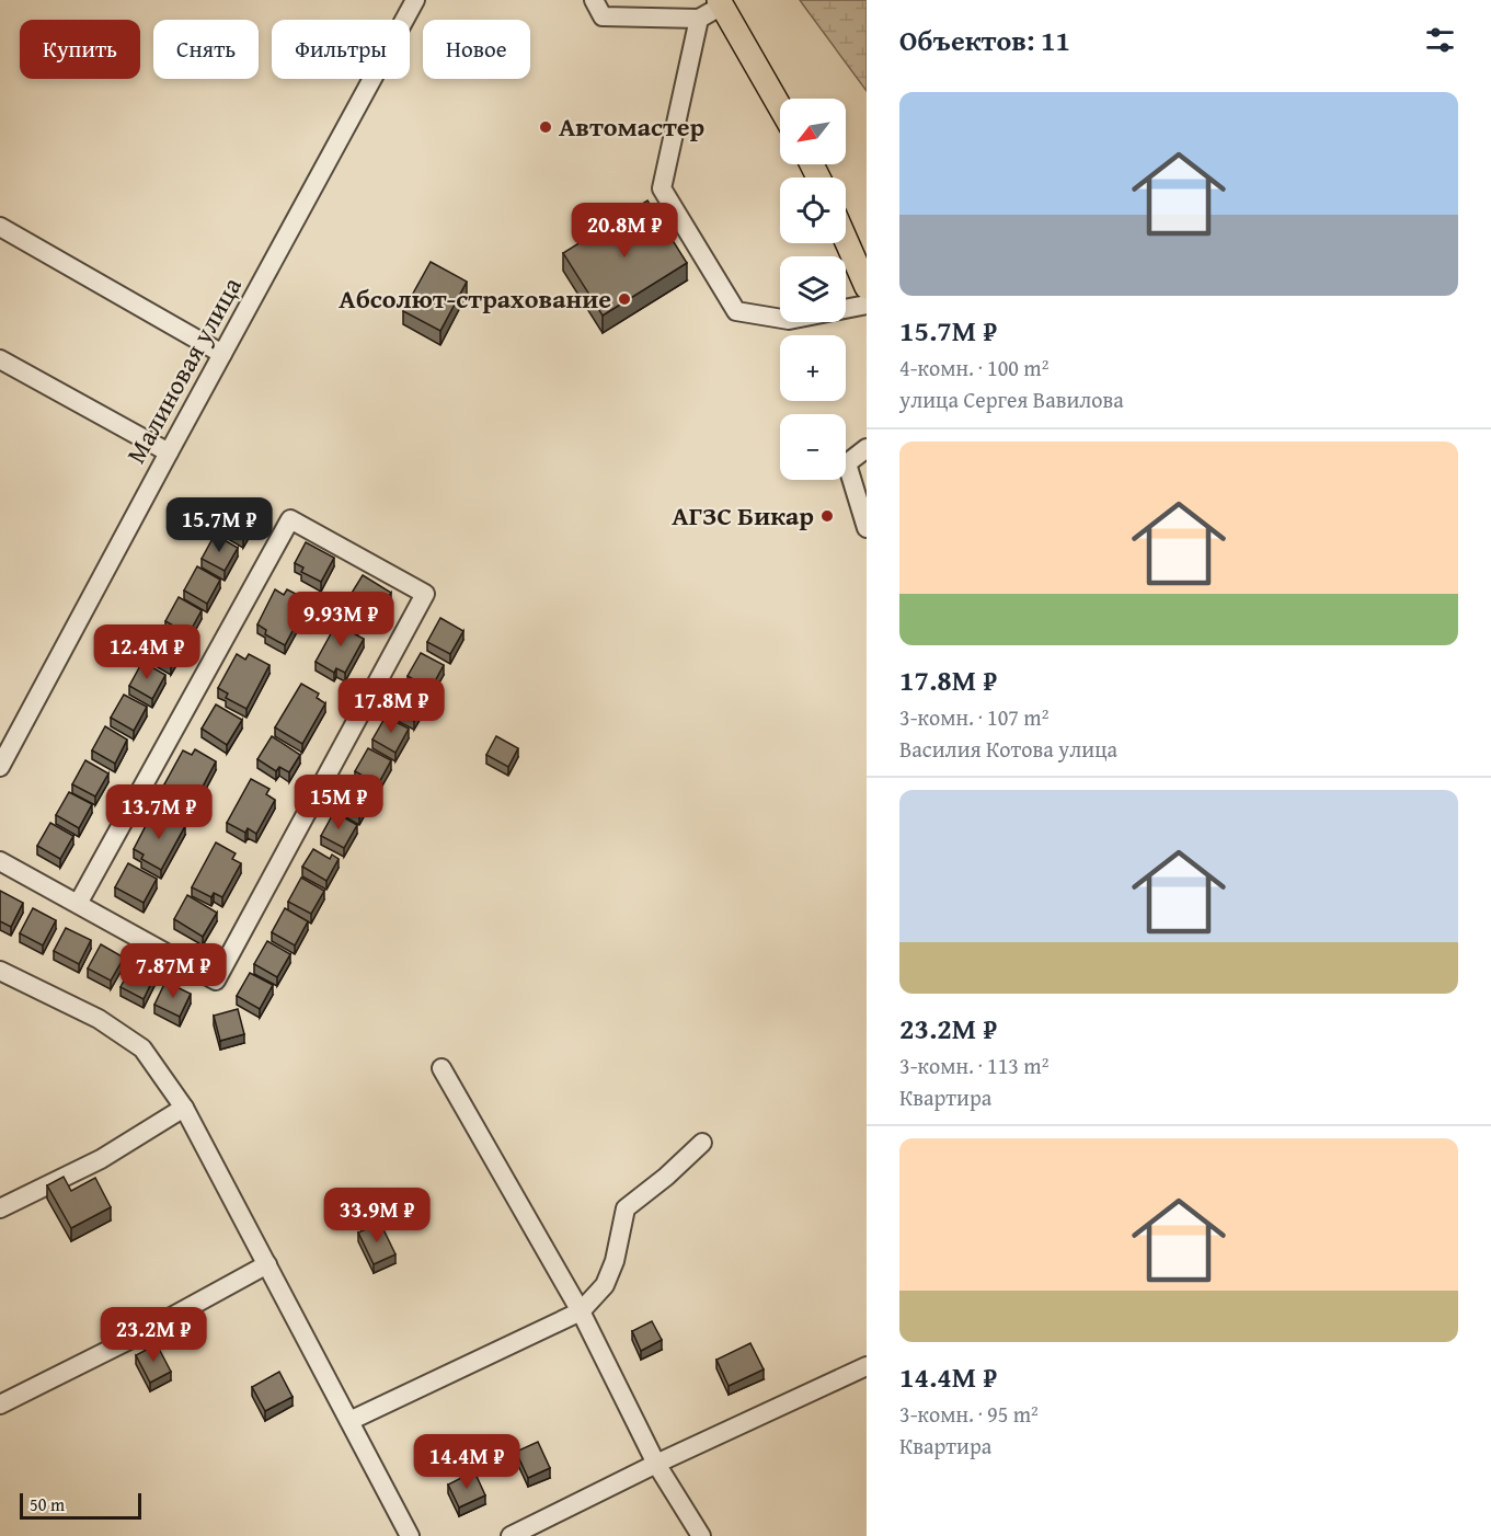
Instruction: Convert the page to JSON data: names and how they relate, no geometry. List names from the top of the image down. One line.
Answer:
{"streets":{"street":["Малиновая улица"]},"places":["Автомастер","Абсолют-страхование","АГЗС Бикар"],"scale_bar":"50 m","north":"bottom left","page":{"heading":"Объектов: 11","chip":["Купить","Снять","Фильтры","Новое"],"list":[{"name":"15.7M ₽","note":"4-комн. · 100 m² · улица Сергея Вавилова"},{"name":"17.8M ₽","note":"3-комн. · 107 m² · Василия Котова улица"},{"name":"23.2M ₽","note":"3-комн. · 113 m² · Квартира"},{"name":"14.4M ₽","note":"3-комн. · 95 m² · Квартира"}],"map_buttons":["+","−"],"price":["20.8M ₽","15.7M ₽","9.93M ₽","12.4M ₽","17.8M ₽","15M ₽","13.7M ₽","7.87M ₽","33.9M ₽","23.2M ₽","14.4M ₽"],"scale":"50 m"}}
